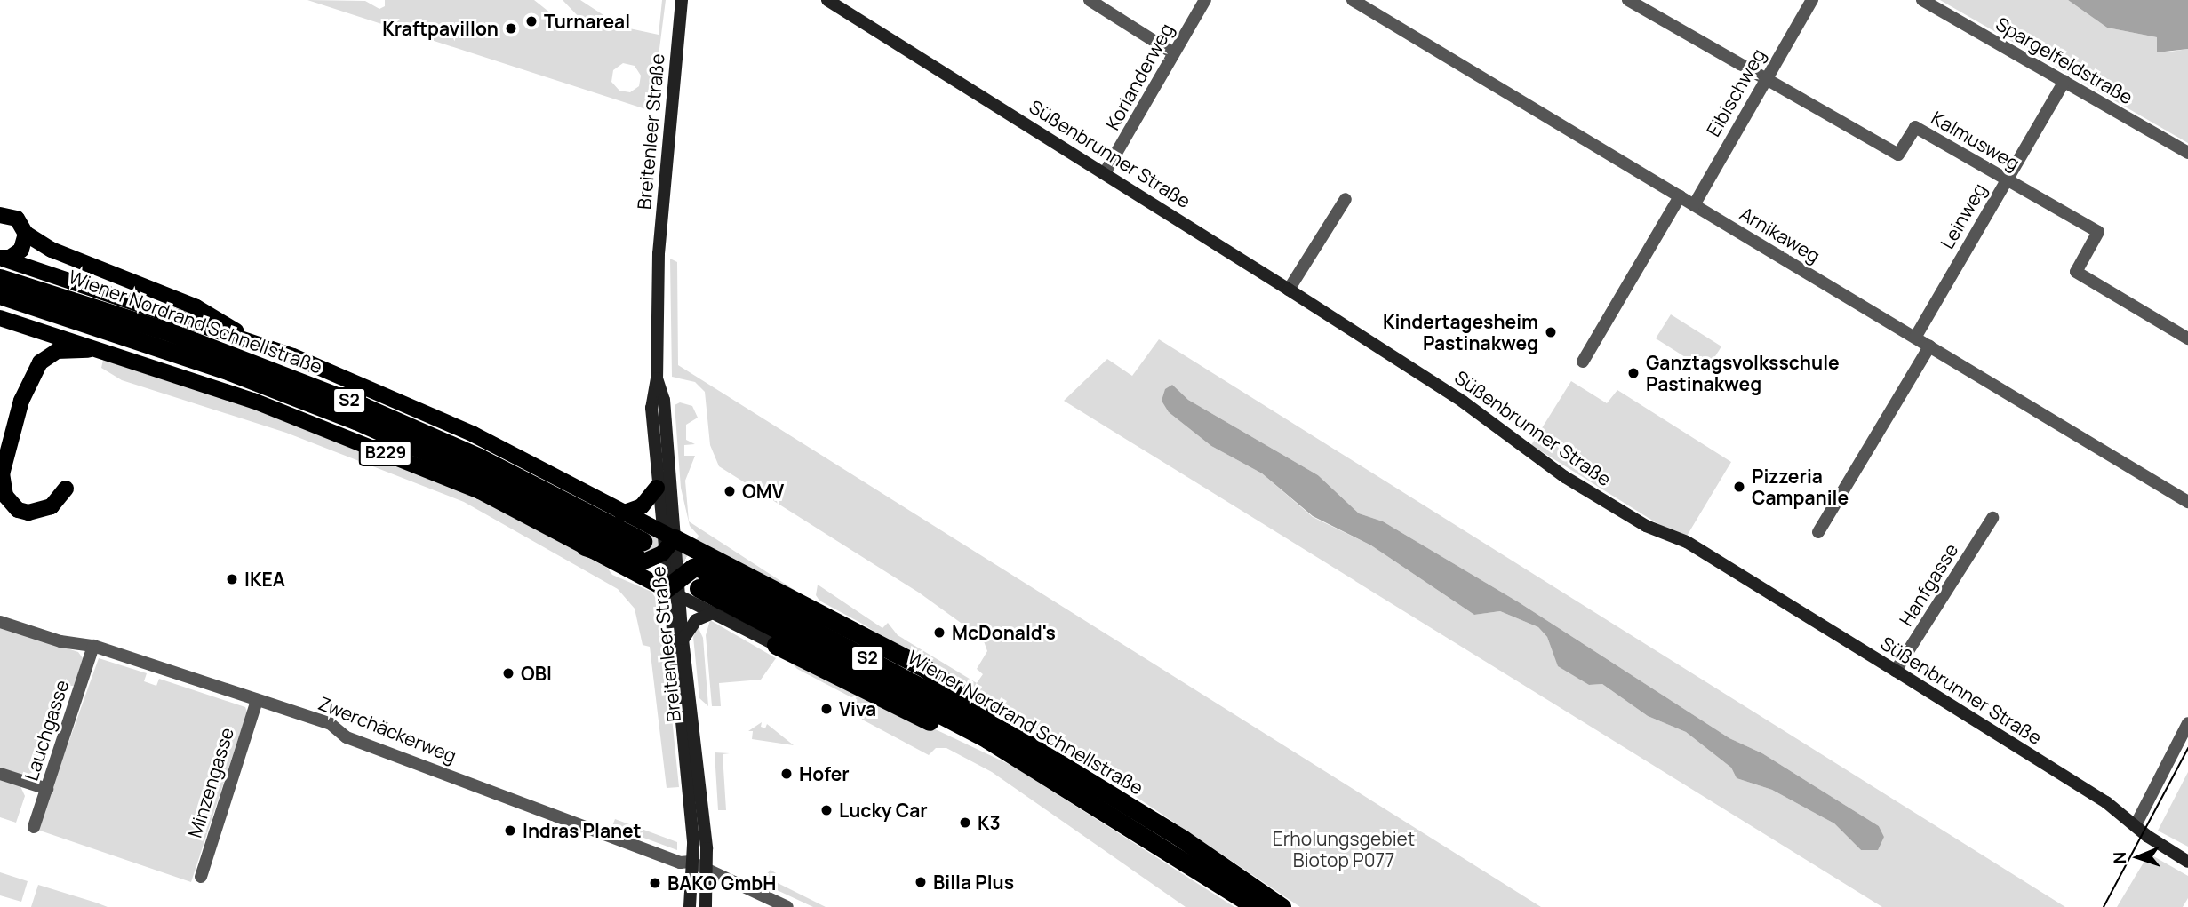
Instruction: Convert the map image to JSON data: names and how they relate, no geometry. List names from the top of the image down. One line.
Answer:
{"streets":{"highway":["Wiener Nordrand Schnellstraße","S2"],"main road":["B229"],"street":["Spargelfeldstraße","Korianderweg","Eibischweg","Breitenleer Straße","Kalmusweg","Süßenbrunner Straße","Leinweg","Arnikaweg","Hanfgasse","Zwerchäckerweg","Lauchgasse","Minzengasse"]},"crossings":[["Spargelfeldstraße","Leinweg"],["Korianderweg","Süßenbrunner Straße"],["Eibischweg","Kalmusweg"],["Eibischweg","Arnikaweg"],["Breitenleer Straße","B229"],["Breitenleer Straße","Zwerchäckerweg"],["Kalmusweg","Leinweg"],["Süßenbrunner Straße","Hanfgasse"],["Leinweg","Arnikaweg"],["Zwerchäckerweg","Lauchgasse"],["Zwerchäckerweg","Minzengasse"]],"parks":["Erholungsgebiet Biotop P077"],"places":["Turnareal","Kraftpavillon","Kindertagesheim Pastinakweg","Ganztagsvolksschule Pastinakweg","Pizzeria Campanile","OMV","IKEA","McDonald's","OBI","Viva","Hofer","Lucky Car","K3","Indras Planet","Billa Plus","BAKO GmbH"],"north":"left"}
